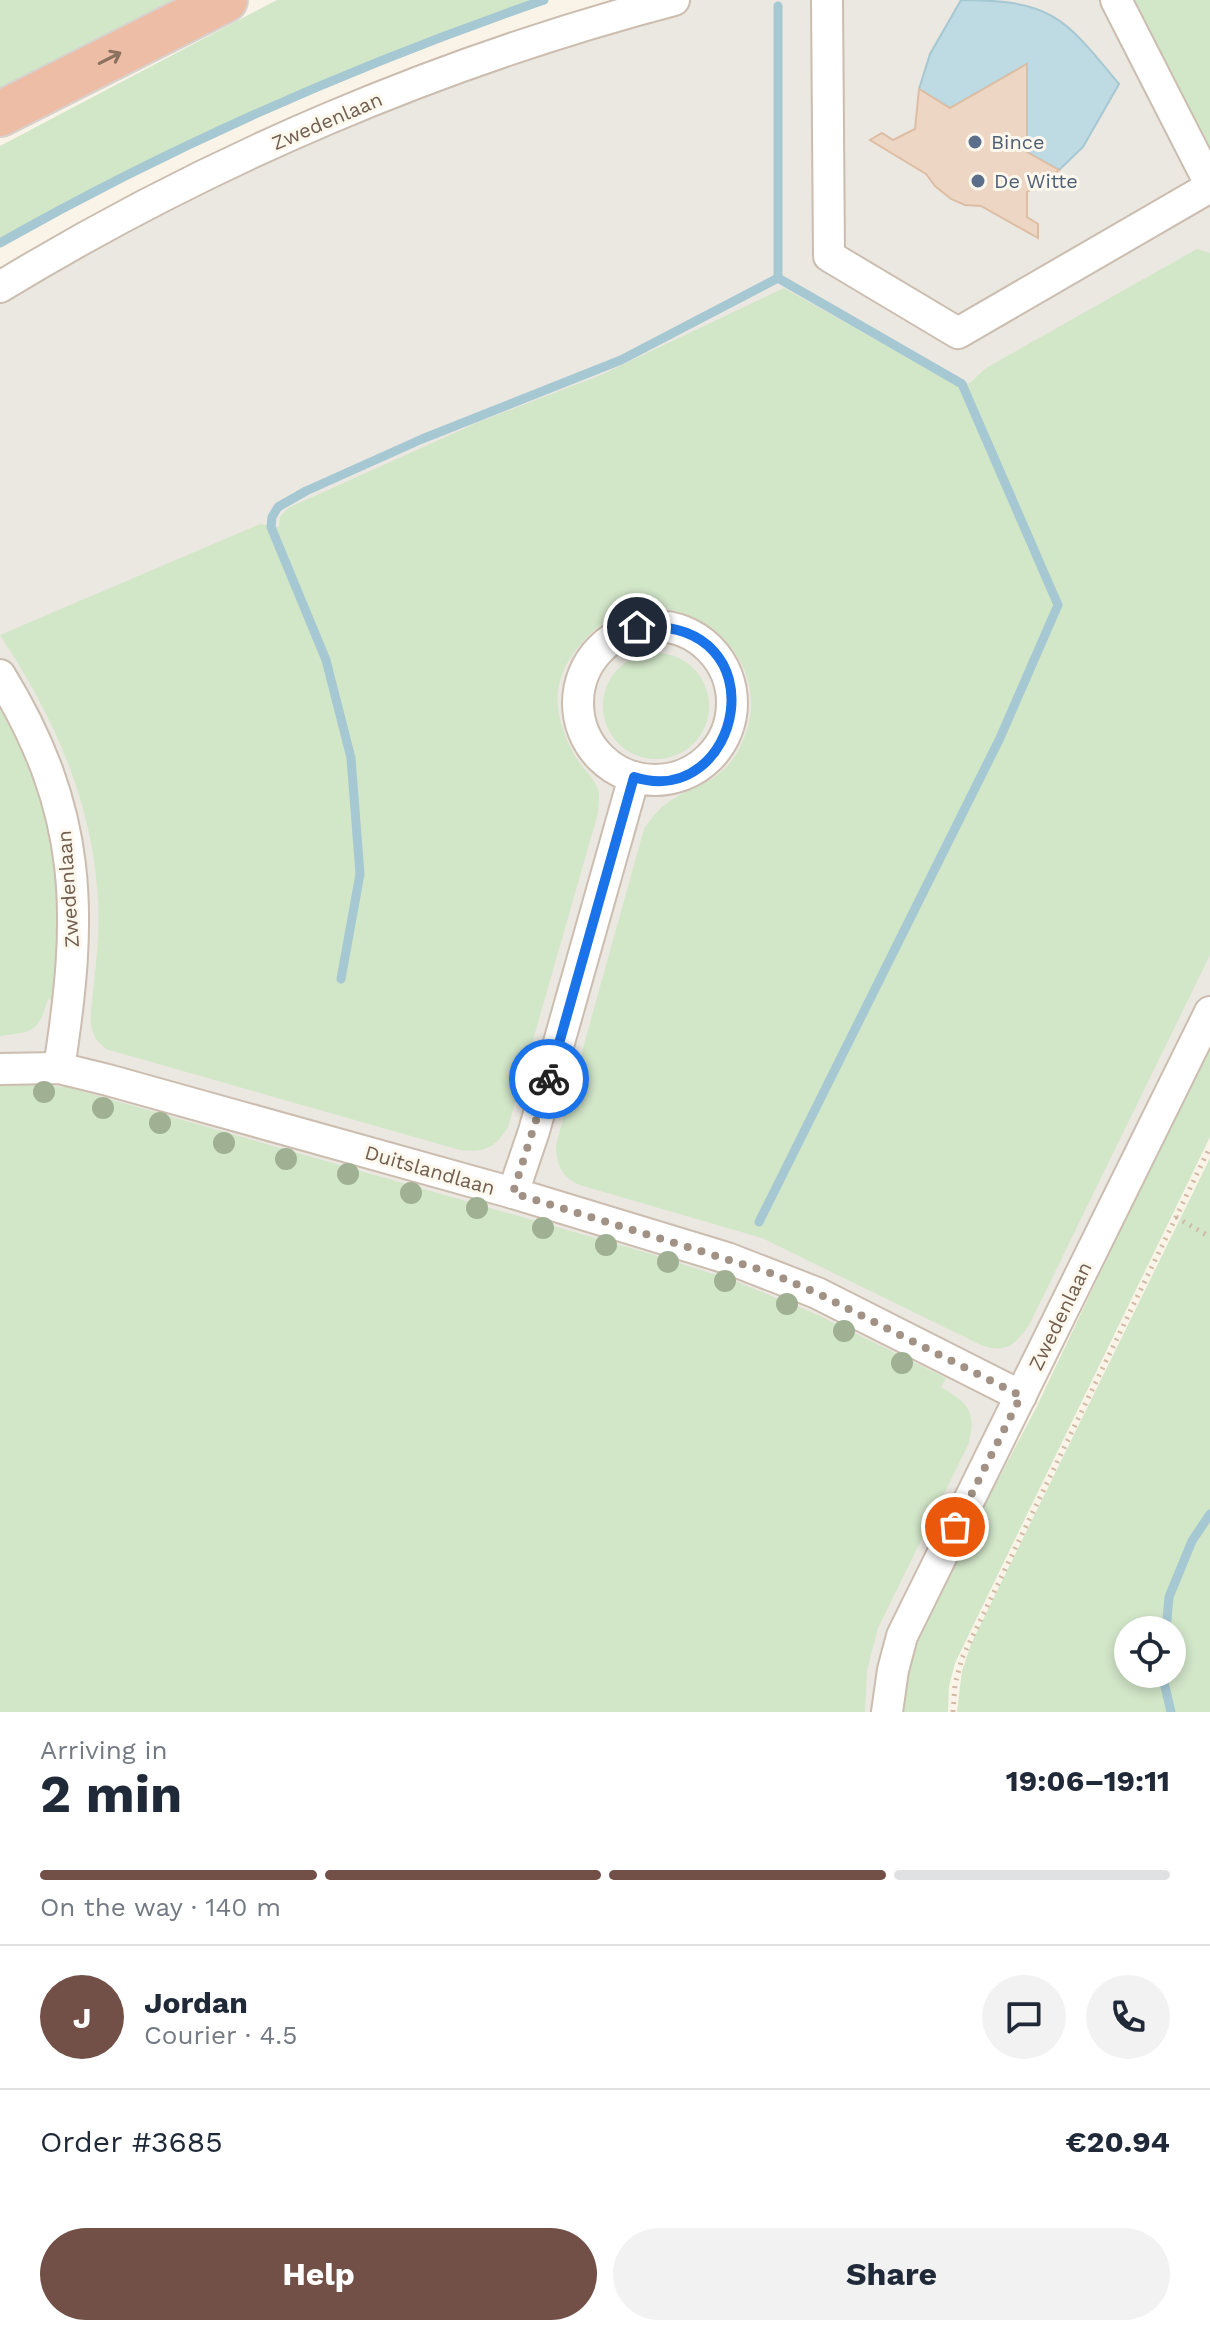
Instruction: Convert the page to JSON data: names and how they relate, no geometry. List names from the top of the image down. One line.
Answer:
{"streets":{"street":["Zwedenlaan","Duitslandlaan"]},"crossings":[["Zwedenlaan","Duitslandlaan"]],"places":["Bince","De Witte"],"page":{"heading":["2 min","Arriving in","19:06–19:11"],"panel":["Jordan","Courier · 4.5","Order #3685","€20.94"],"bar":"On the way · 140 m","round":"J","buttons":["Help","Share"]}}
